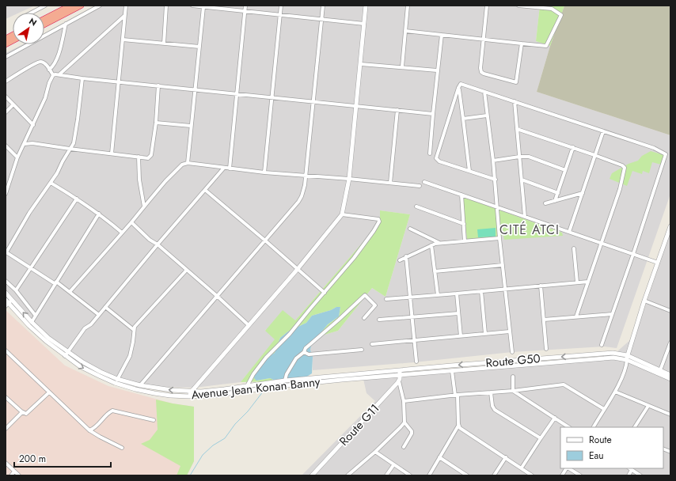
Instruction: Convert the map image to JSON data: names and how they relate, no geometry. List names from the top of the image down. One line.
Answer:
{"streets":{"street":["Route G50","Avenue Jean Konan Banny","Route G11"]},"crossings":[["Route G50","Avenue Jean Konan Banny"]],"districts":["CITÉ ATCI"],"legend":["Route","Eau"],"scale_bar":"200 m","north":"top right"}
